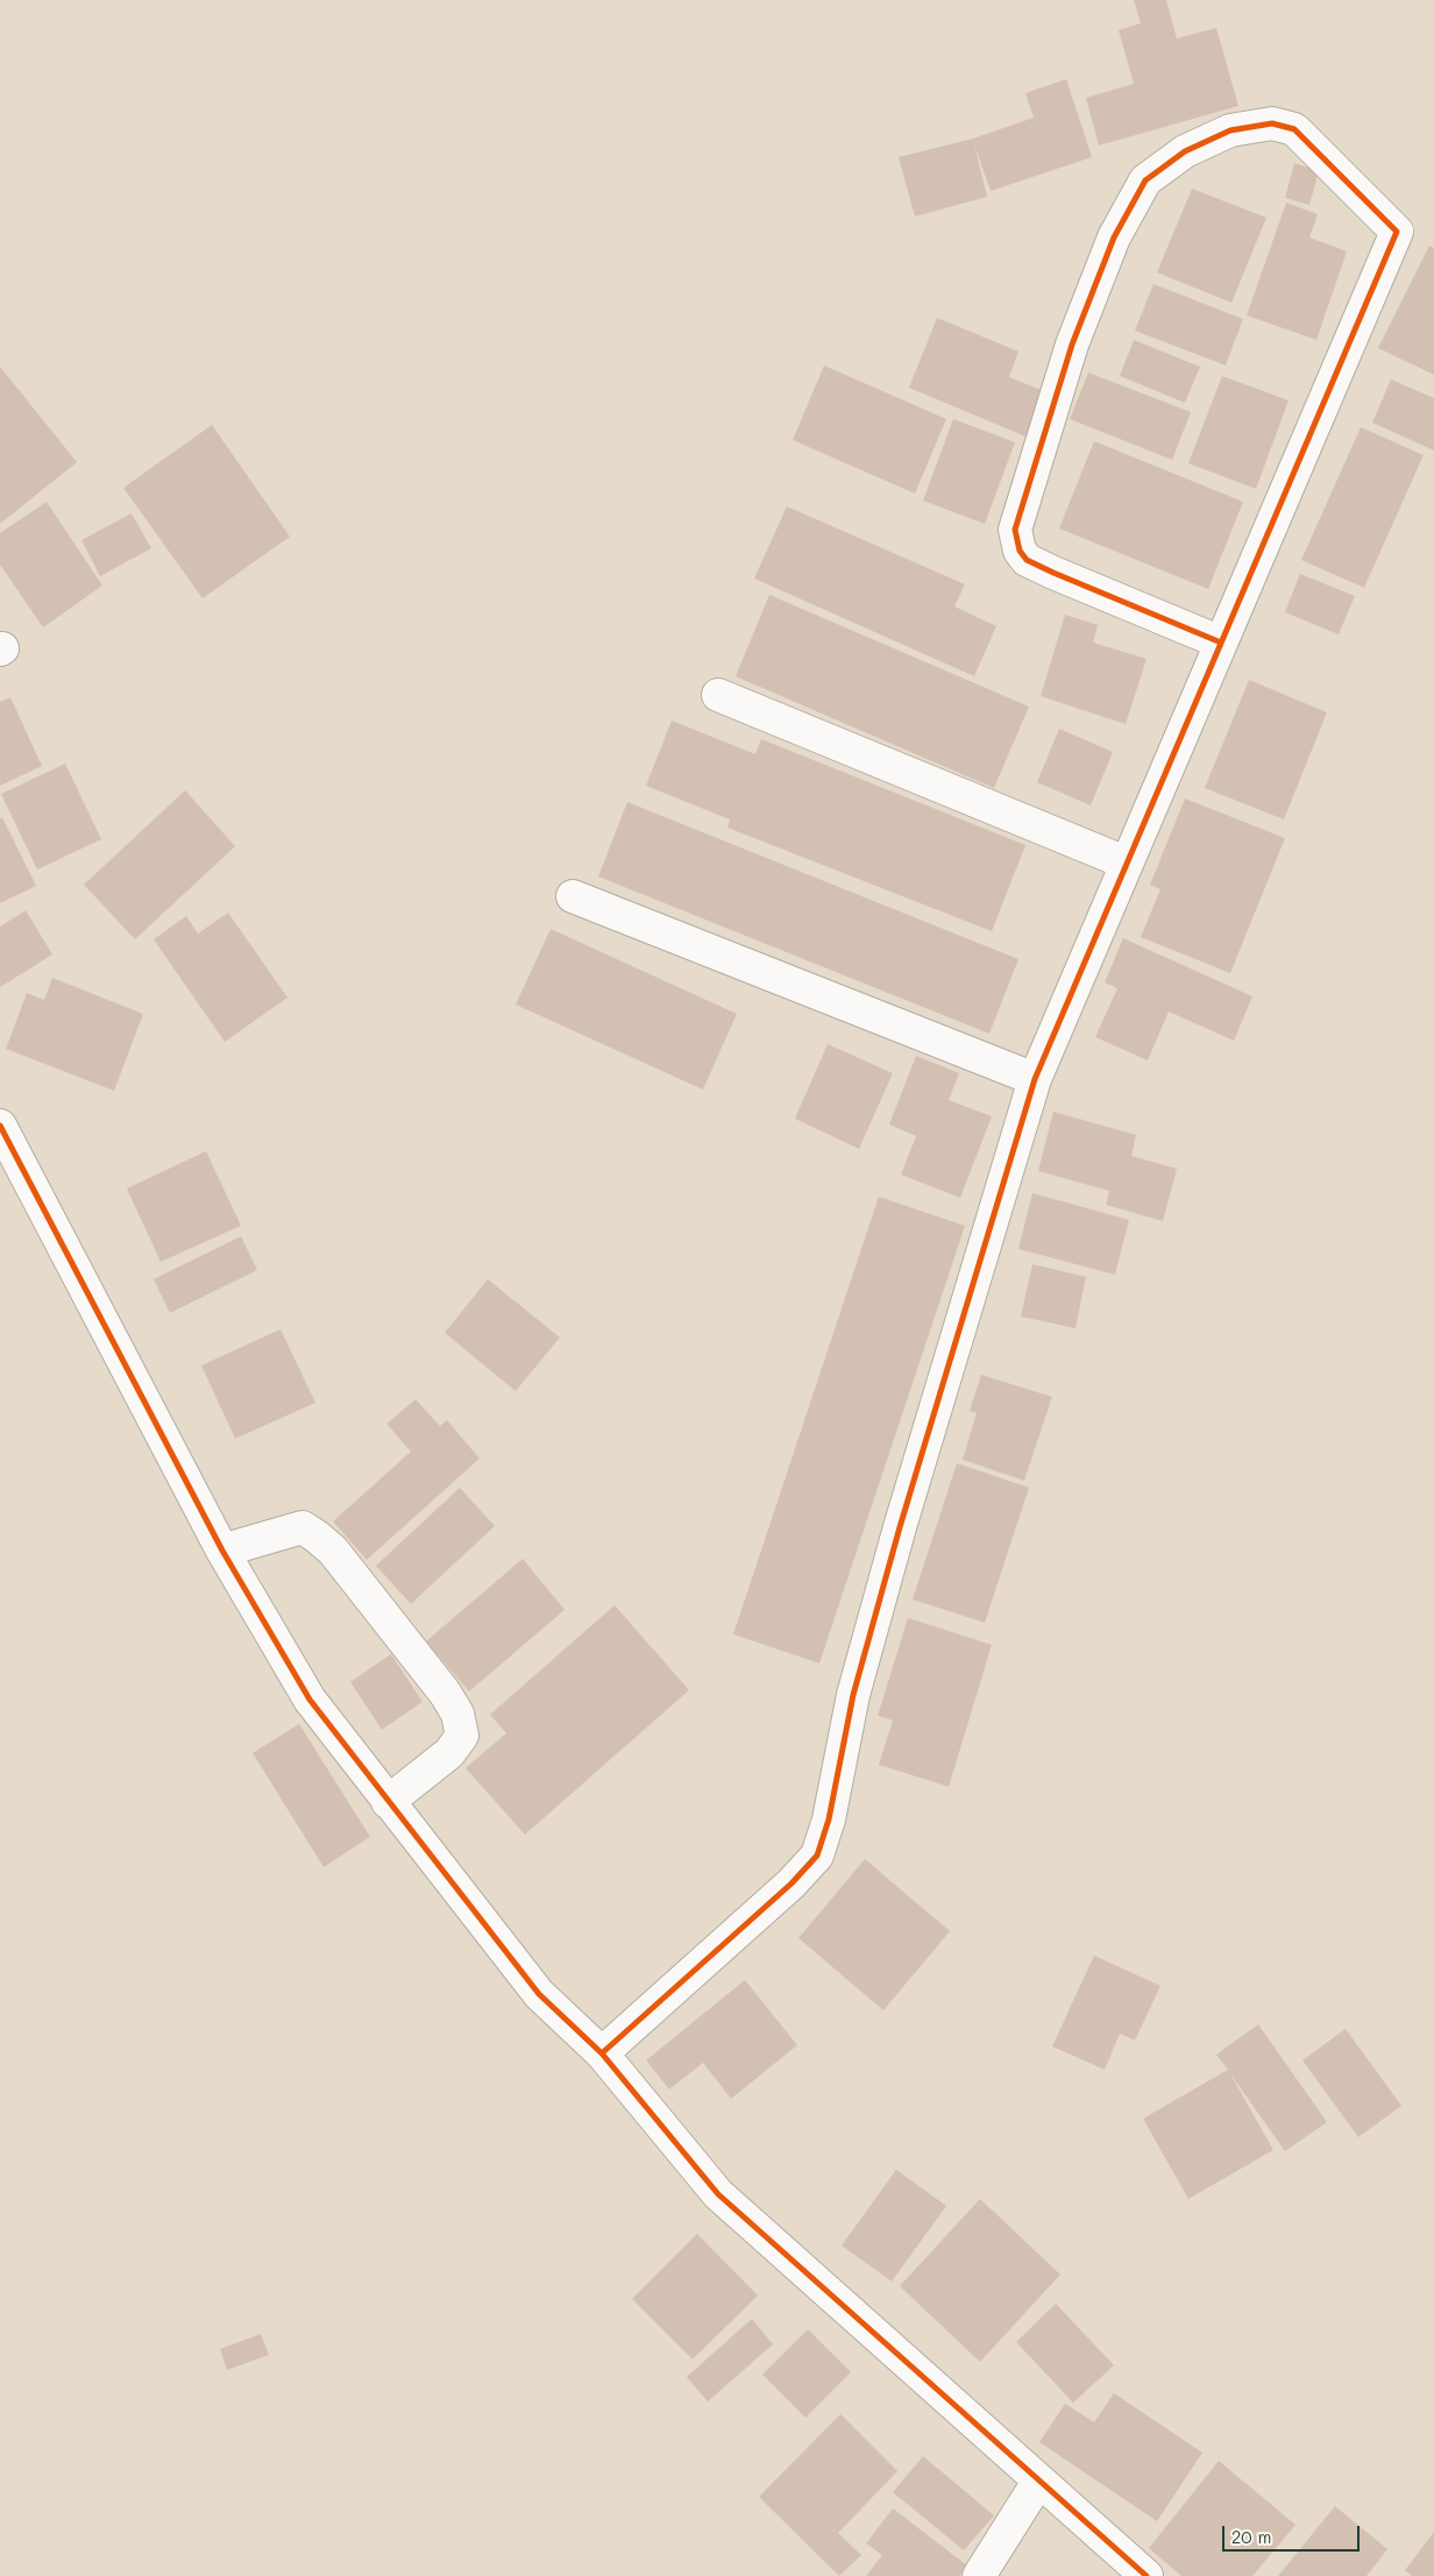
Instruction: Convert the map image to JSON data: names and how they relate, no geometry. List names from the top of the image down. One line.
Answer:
{"scale_bar":"20 m"}
